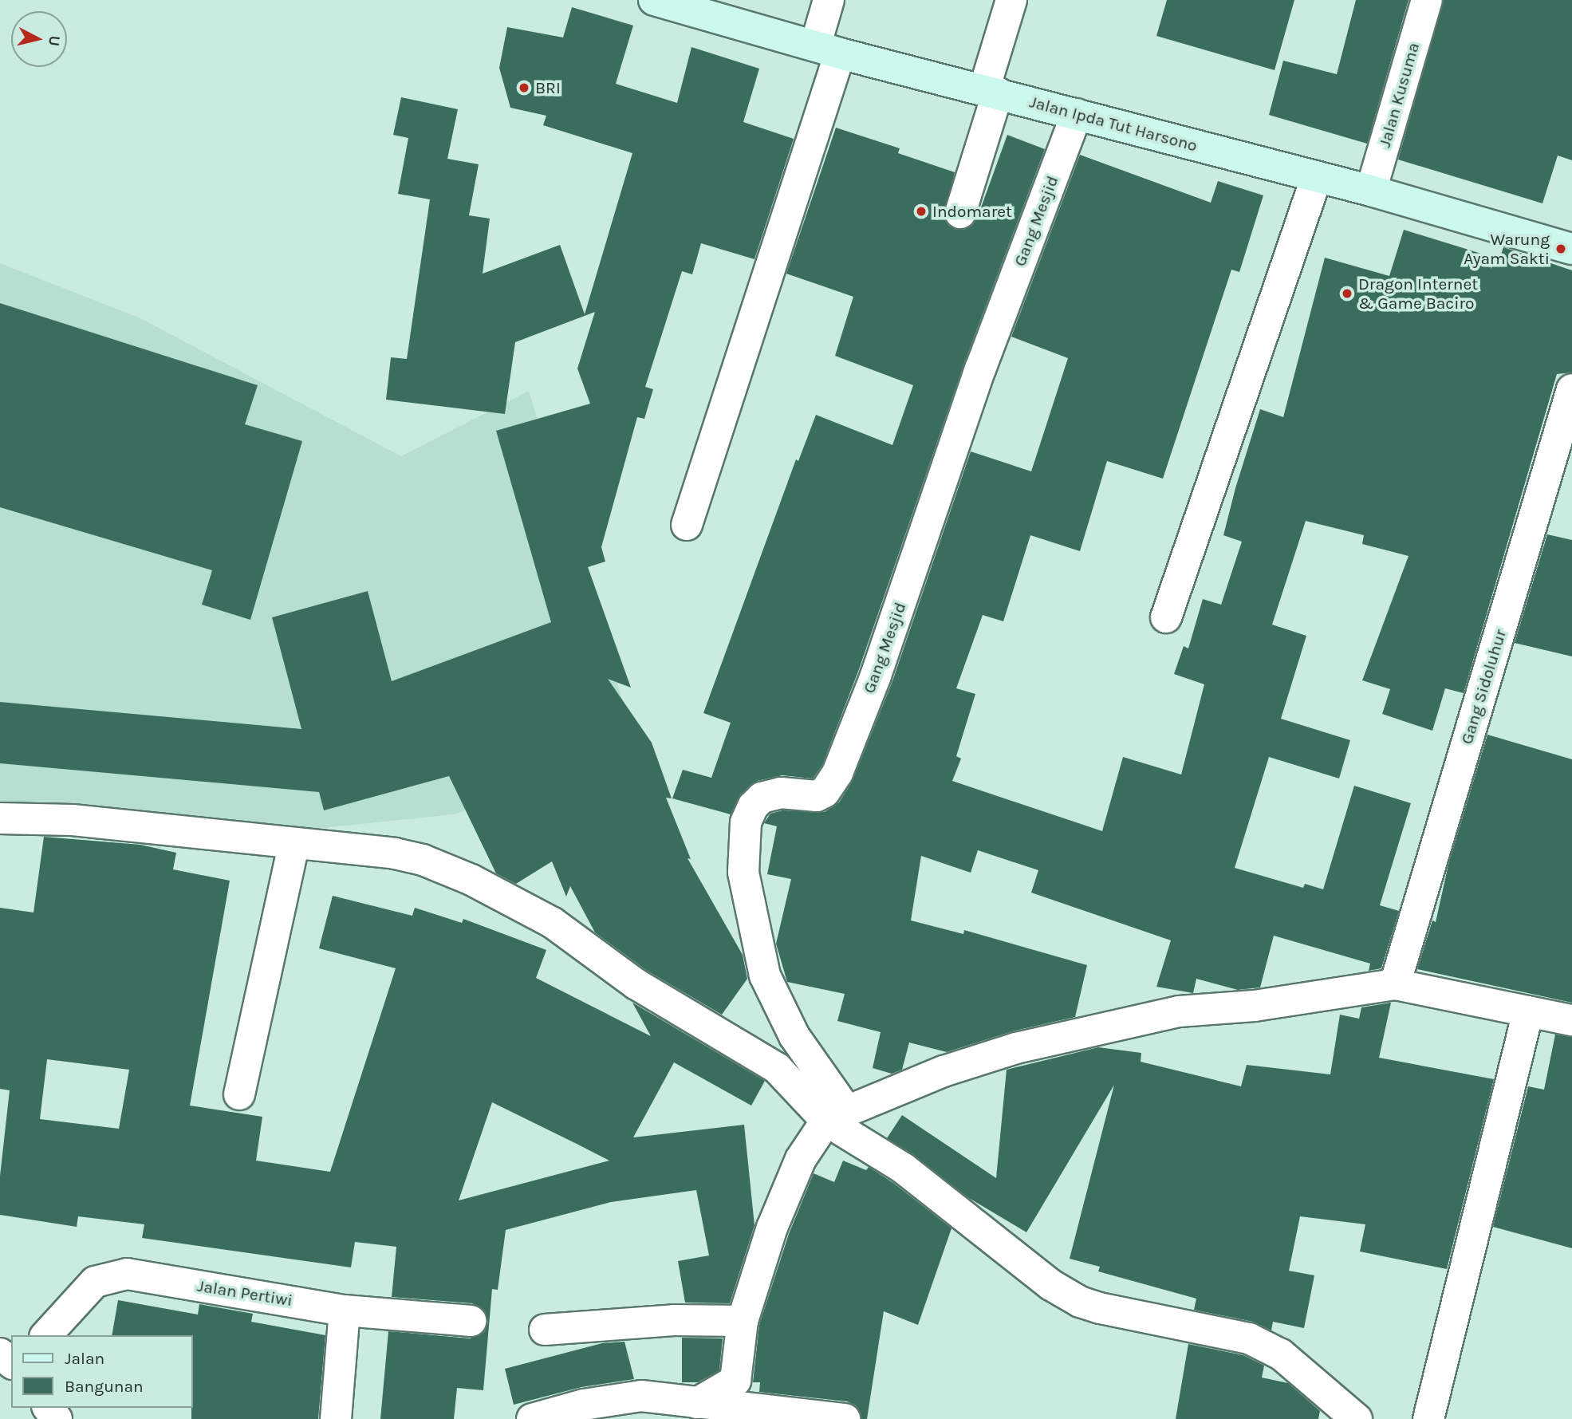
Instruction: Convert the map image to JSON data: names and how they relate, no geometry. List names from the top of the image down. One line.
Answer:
{"streets":{"main road":["Jalan Ipda Tut Harsono"],"street":["Jalan Kusuma","Gang Mesjid","Gang Sidoluhur","Jalan Pertiwi"]},"crossings":[["Jalan Kusuma","Jalan Ipda Tut Harsono"],["Jalan Ipda Tut Harsono","Gang Mesjid"]],"places":["BRI","Indomaret","Warung Ayam Sakti","Dragon Internet & Game Baciro"],"legend":["Jalan","Bangunan"],"north":"right"}
